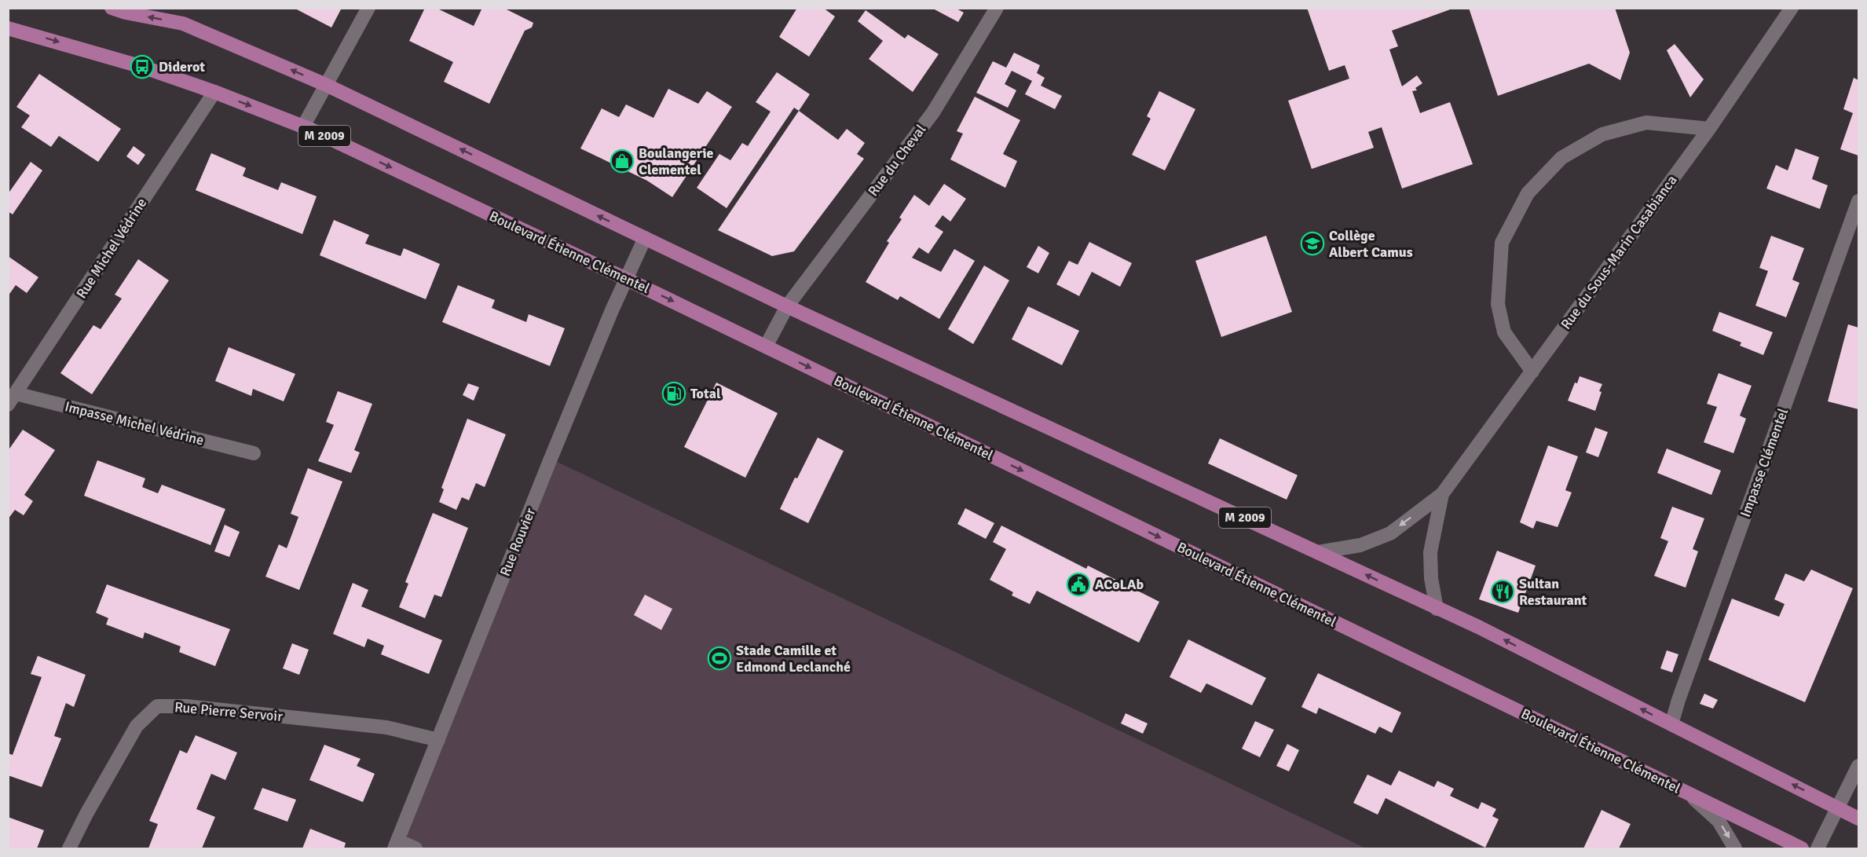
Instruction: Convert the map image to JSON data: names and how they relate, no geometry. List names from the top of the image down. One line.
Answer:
{"streets":{"main road":["M 2009","Boulevard Étienne Clémentel"],"street":["Rue du Cheval","Rue Michel Védrine","Rue du Sous-Marin Casabianca","Impasse Michel Védrine","Impasse Clémentel","Rue Rouvier","Rue Pierre Servoir"]},"crossings":[["M 2009","Rue du Cheval"],["M 2009","Rue du Sous-Marin Casabianca"],["M 2009","Impasse Clémentel"],["M 2009","Rue Rouvier"],["Rue du Cheval","Boulevard Étienne Clémentel"],["Rue Michel Védrine","Boulevard Étienne Clémentel"],["Rue Michel Védrine","Impasse Michel Védrine"],["Boulevard Étienne Clémentel","Rue Rouvier"],["Rue Rouvier","Rue Pierre Servoir"]],"places":{"bus stop":["Diderot"],"shop":["Boulangerie Clementel"],"school or university":["Collège Albert Camus"],"fuel station":["Total"],"public building":["ACoLAb"],"restaurant":["Sultan Restaurant"],"sports":["Stade Camille et Edmond Leclanché"]}}
